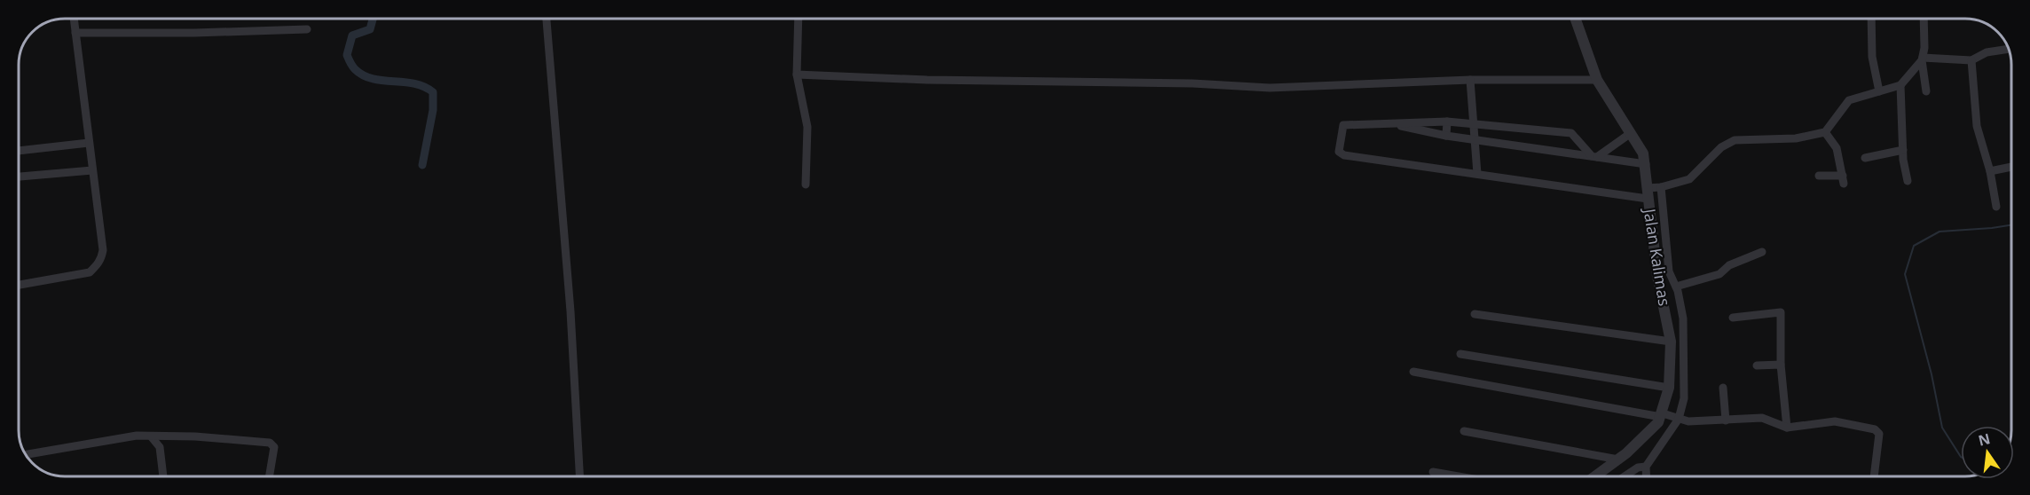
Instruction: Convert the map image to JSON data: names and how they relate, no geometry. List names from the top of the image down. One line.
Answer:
{"streets":{"street":["Jalan Kalimas"]},"north":"top"}
